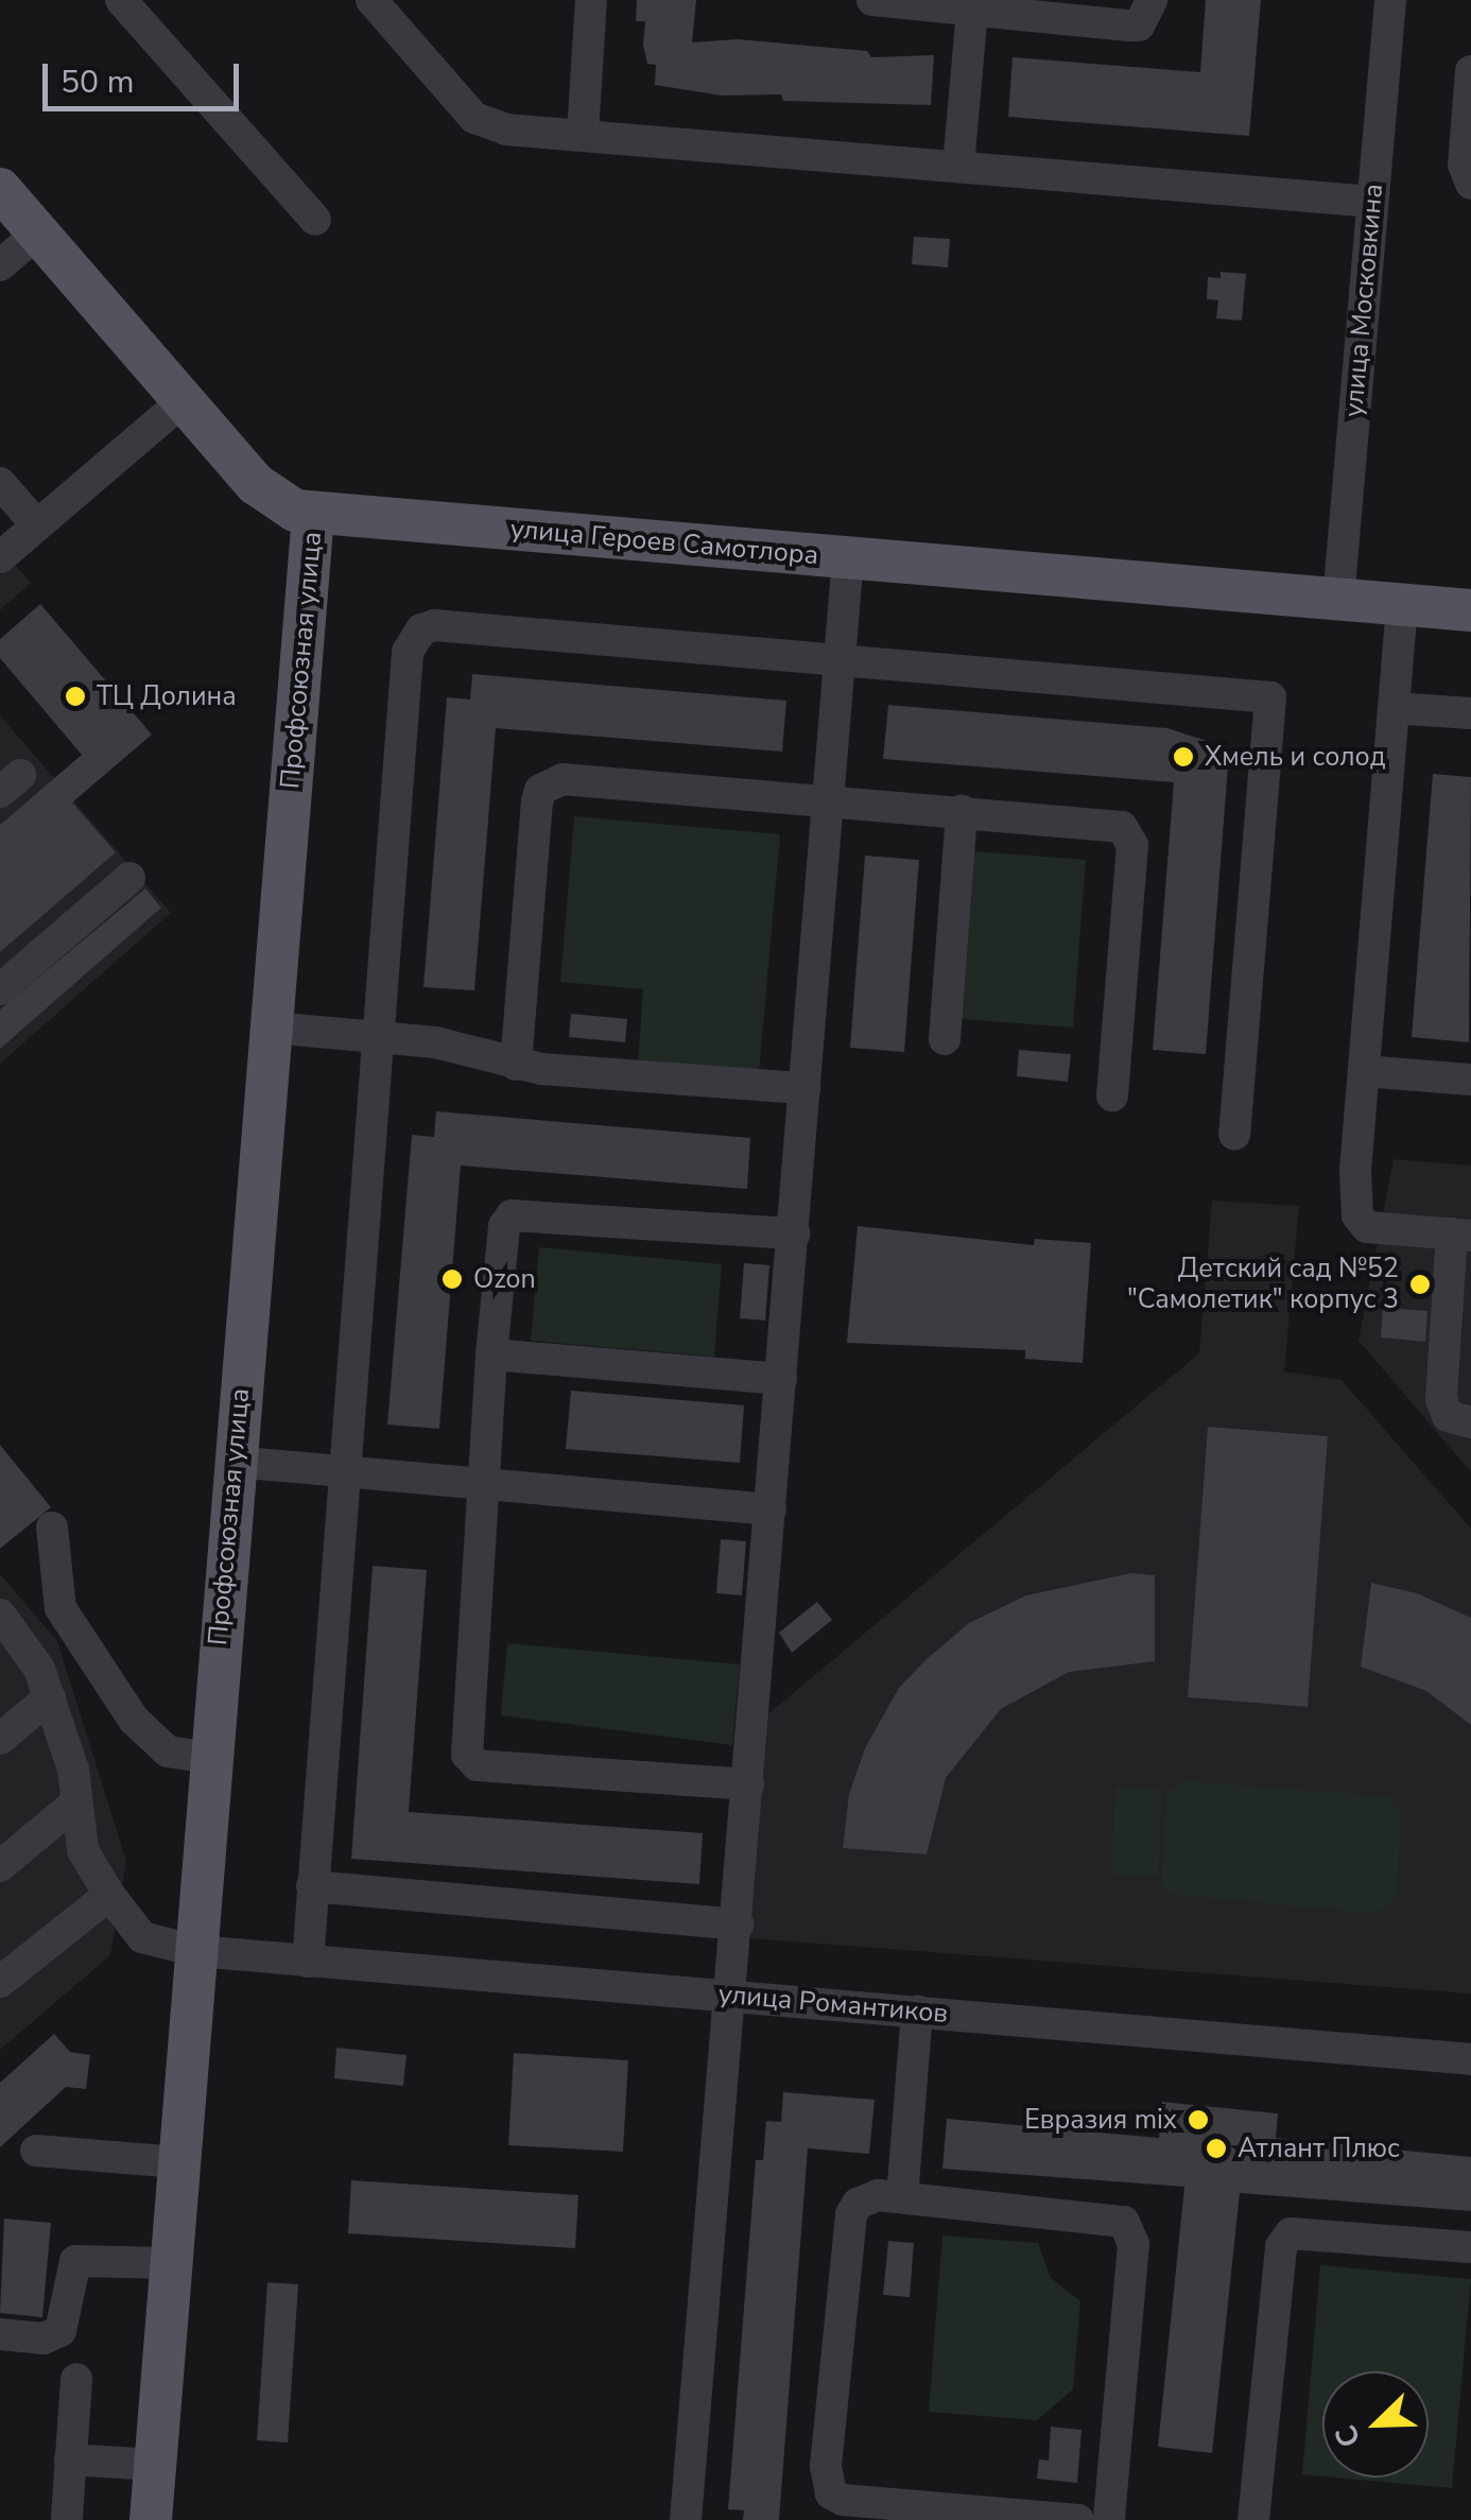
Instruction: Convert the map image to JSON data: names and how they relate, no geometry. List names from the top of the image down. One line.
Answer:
{"streets":{"main road":["улица Героев Самотлора","Профсоюзная улица"],"street":["улица Московкина","улица Романтиков"]},"crossings":[["улица Московкина","улица Героев Самотлора"],["улица Героев Самотлора","Профсоюзная улица"],["Профсоюзная улица","улица Романтиков"]],"places":["ТЦ Долина","Хмель и солод","Ozon","Детский сад №52 \"Самолетик\" корпус 3","Евразия mix","Атлант Плюс"],"scale_bar":"50 m","north":"bottom left"}
